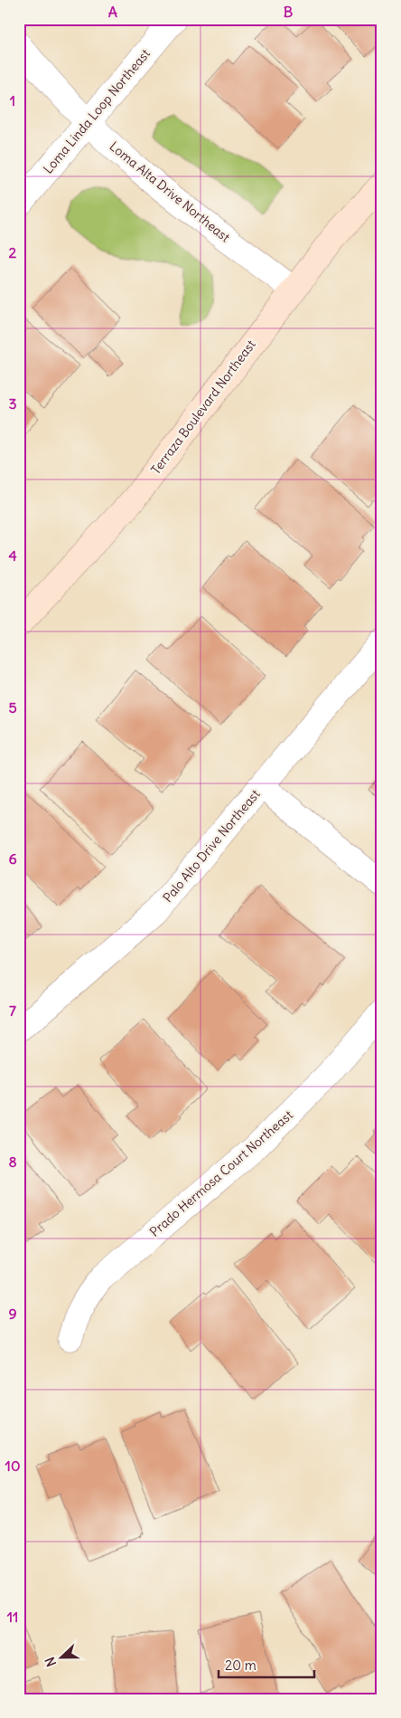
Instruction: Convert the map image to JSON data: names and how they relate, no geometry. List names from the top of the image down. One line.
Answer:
{"streets":{"street":["Loma Linda Loop Northeast","Loma Alta Drive Northeast","Terraza Boulevard Northeast","Palo Alto Drive Northeast","Prado Hermosa Court Northeast"]},"crossings":[["Loma Linda Loop Northeast","Loma Alta Drive Northeast"],["Loma Alta Drive Northeast","Terraza Boulevard Northeast"]],"scale_bar":"20 m","north":"left","grid":{"columns":["A","B"],"rows":["1","2","3","4","5","6","7","8","9","10","11"]}}
